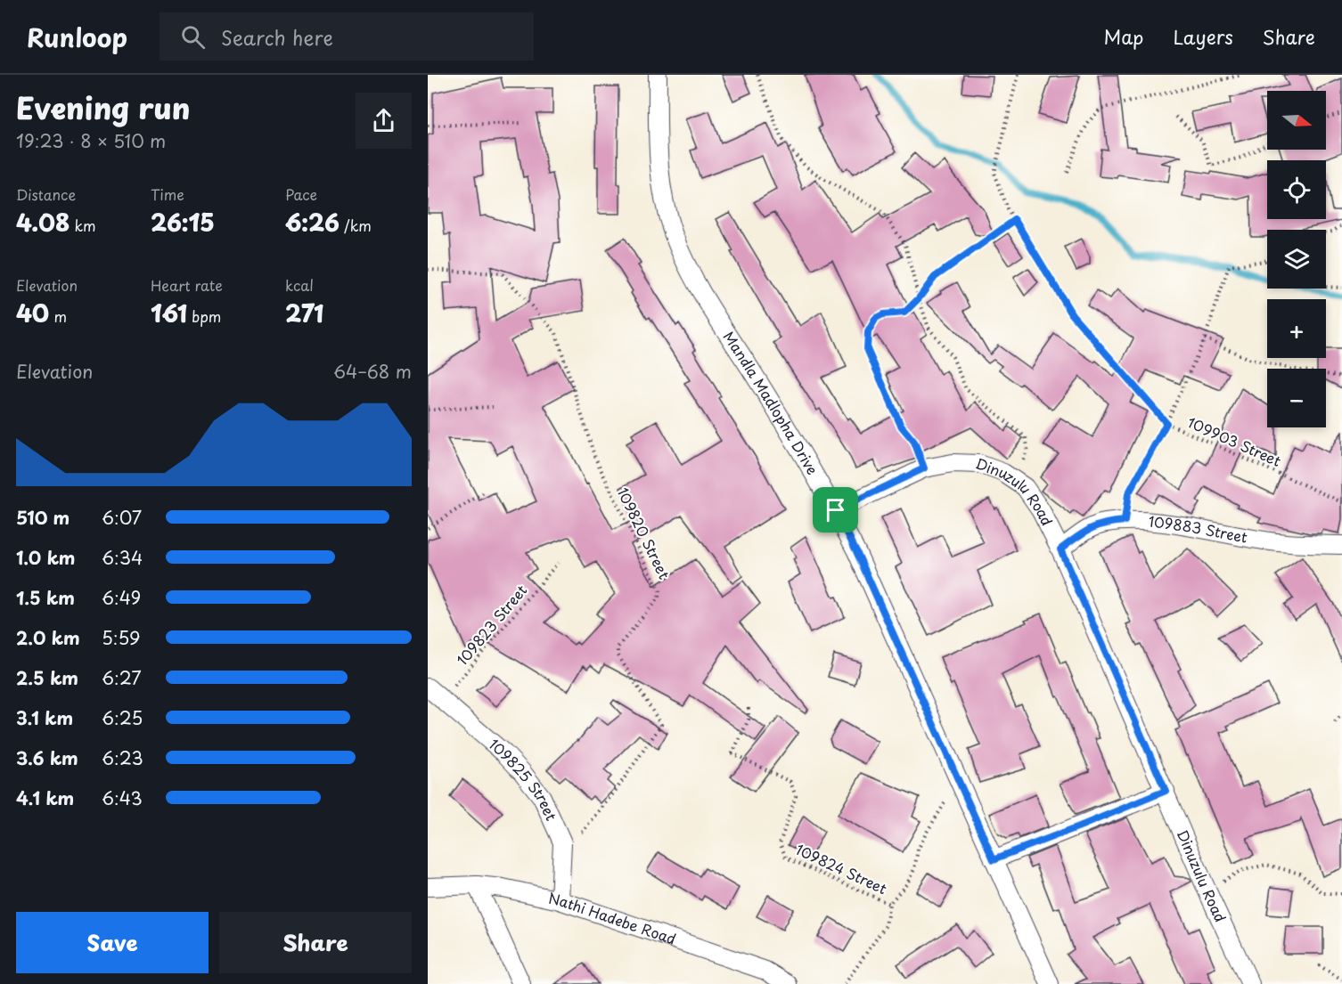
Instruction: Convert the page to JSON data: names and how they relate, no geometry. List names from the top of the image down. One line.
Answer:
{"streets":{"street":["Mandla Madlopha Drive","Dinuzulu Road","109883 Street","109825 Street","Nathi Hadebe Road"],"path":["109903 Street","109820 Street","109823 Street","109824 Street"]},"crossings":[["Mandla Madlopha Drive","Dinuzulu Road"],["Dinuzulu Road","109883 Street"],["109820 Street","109825 Street"],["109823 Street","109825 Street"],["109825 Street","Nathi Hadebe Road"]],"north":"right","page":{"header":"Runloop","search":"Search here","nav":["Map","Layers","Share"],"heading":["Evening run","19:23 · 8 × 510 m"],"map_buttons":["+","−"],"stats":[["Distance","4.08 km"],["Time","26:15"],["Pace","6:26 /km"],["Elevation","40 m"],["Heart rate","161 bpm"],["kcal","271"]],"chart":["Elevation","64–68 m"],"list":[{"name":"510 m","note":"6:07"},{"name":"1.0 km","note":"6:34"},{"name":"1.5 km","note":"6:49"},{"name":"2.0 km","note":"5:59"},{"name":"2.5 km","note":"6:27"},{"name":"3.1 km","note":"6:25"},{"name":"3.6 km","note":"6:23"},{"name":"4.1 km","note":"6:43"}],"buttons":["Save","Share"]}}
